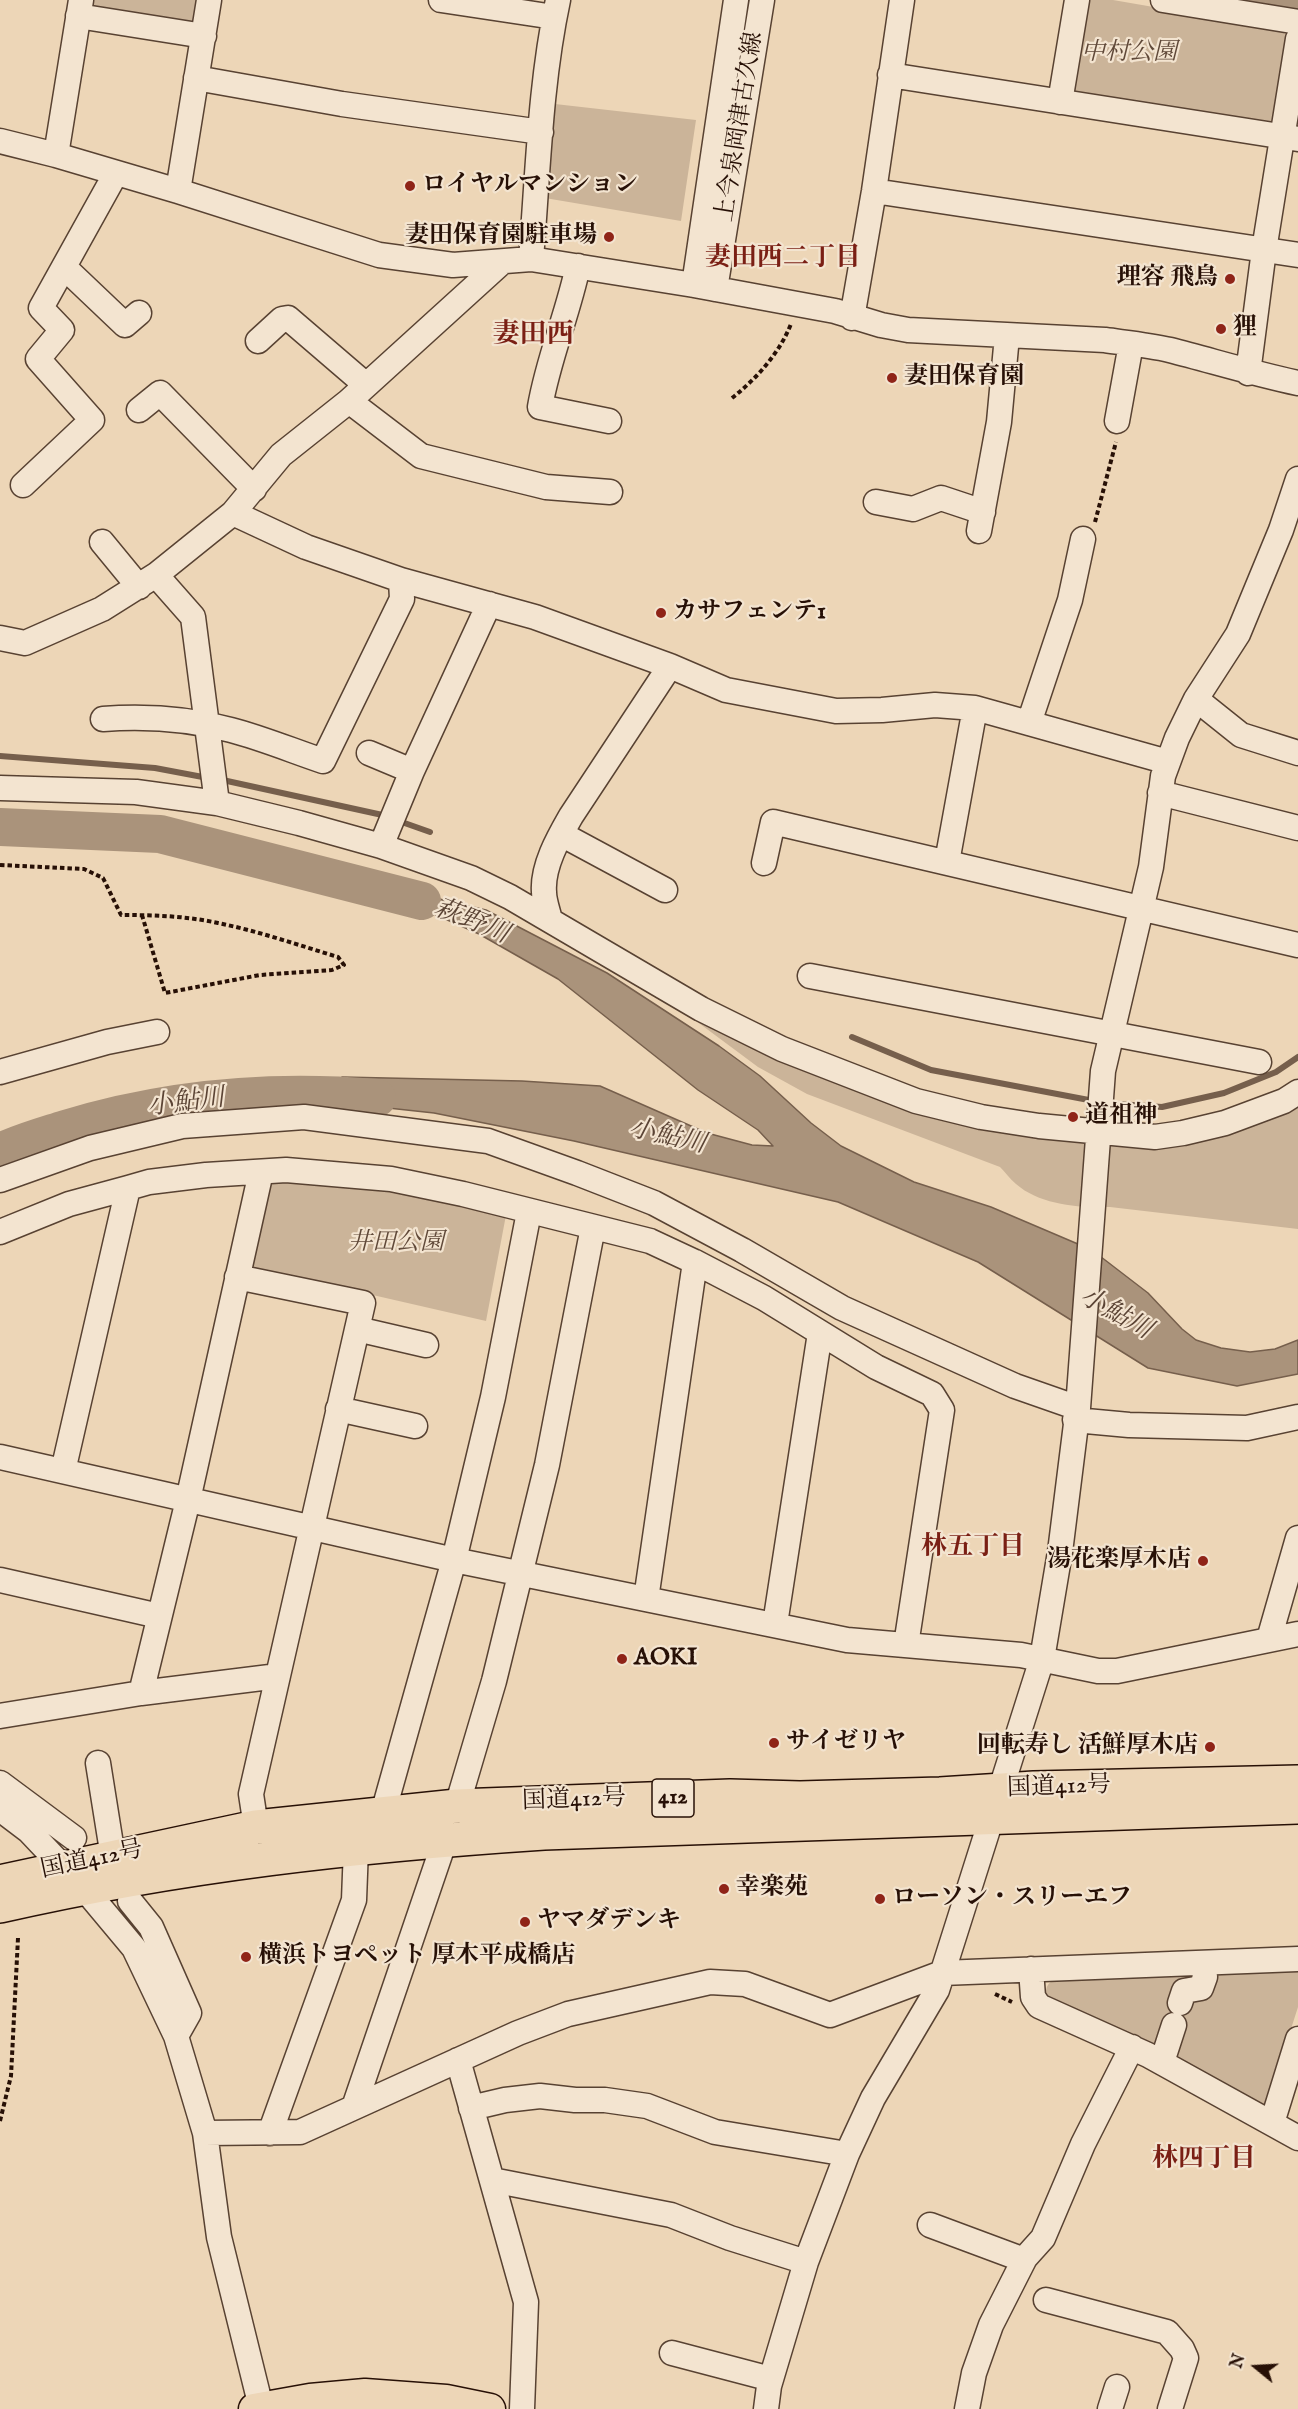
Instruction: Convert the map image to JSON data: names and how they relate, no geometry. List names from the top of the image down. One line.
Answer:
{"streets":{"highway":["国道412号","412"],"street":["上今泉岡津古久線"]},"districts":["妻田西二丁目","妻田西","林五丁目","林四丁目"],"water":["萩野川","小鮎川"],"parks":["中村公園","井田公園"],"places":["ロイヤルマンション","妻田保育園駐車場","理容 飛鳥","狸","妻田保育園","カサフェンテ1","道祖神","湯花楽厚木店","AOKI","サイゼリヤ","回転寿し 活鮮厚木店","幸楽苑","ローソン・スリーエフ","ヤマダデンキ","横浜トヨペット 厚木平成橋店"],"north":"left"}
